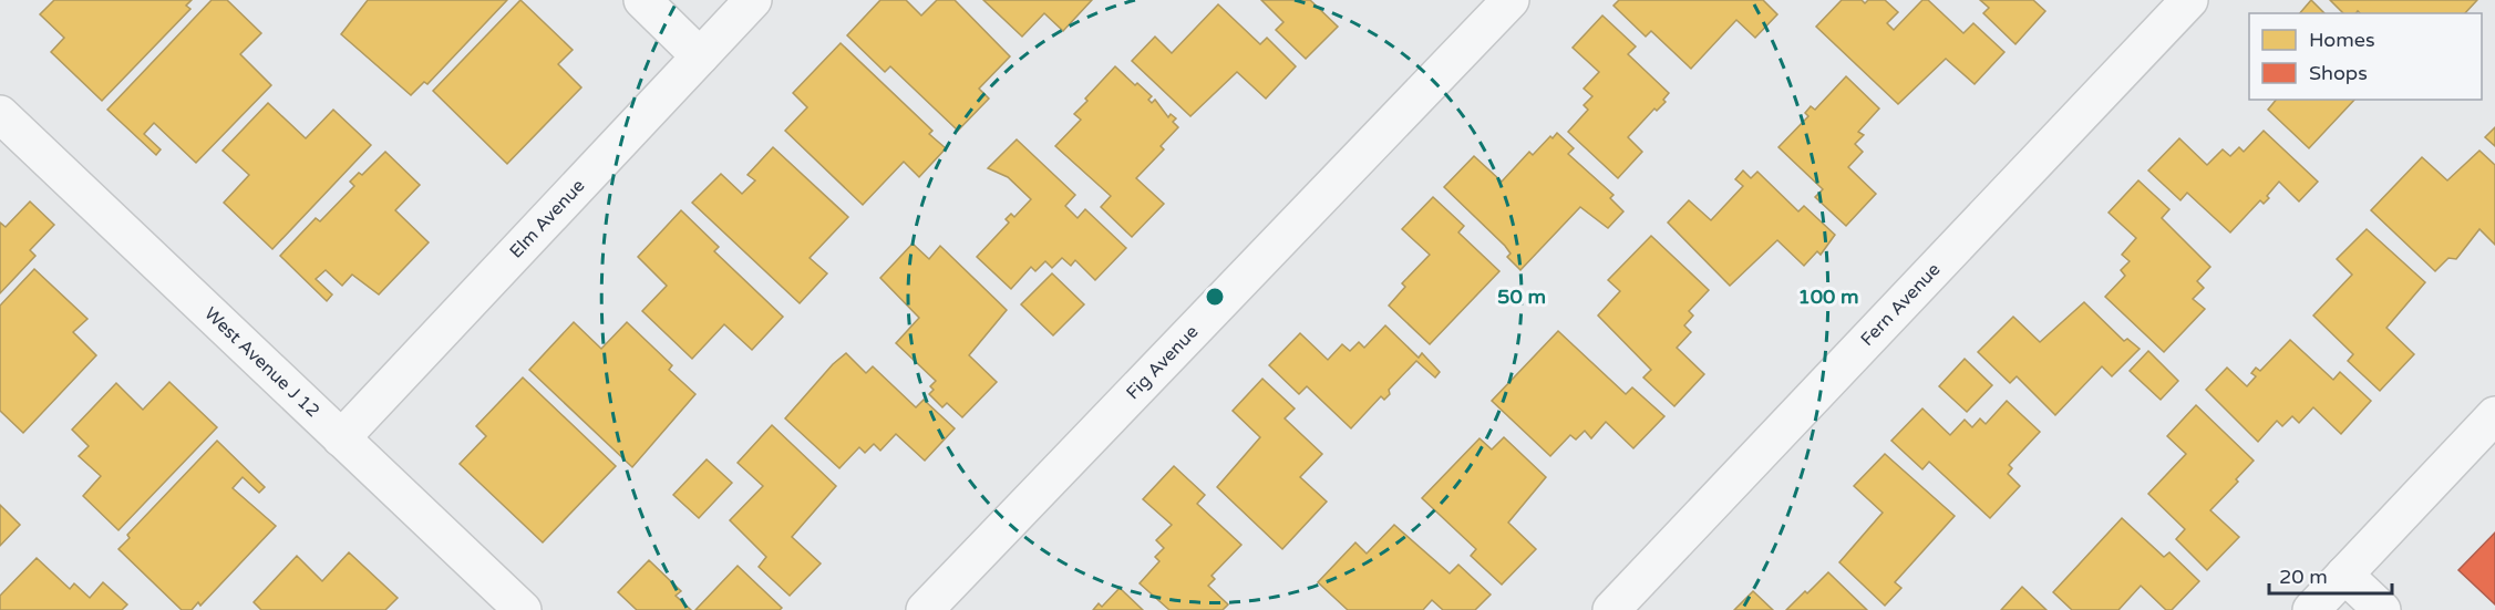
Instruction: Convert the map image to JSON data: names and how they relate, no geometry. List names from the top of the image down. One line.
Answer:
{"streets":{"street":["Elm Avenue","Fern Avenue","West Avenue J 12","Fig Avenue"]},"crossings":[["Elm Avenue","West Avenue J 12"]],"legend":["Homes","Shops"],"scale_bar":"20 m","rings":["50 m","100 m"]}
